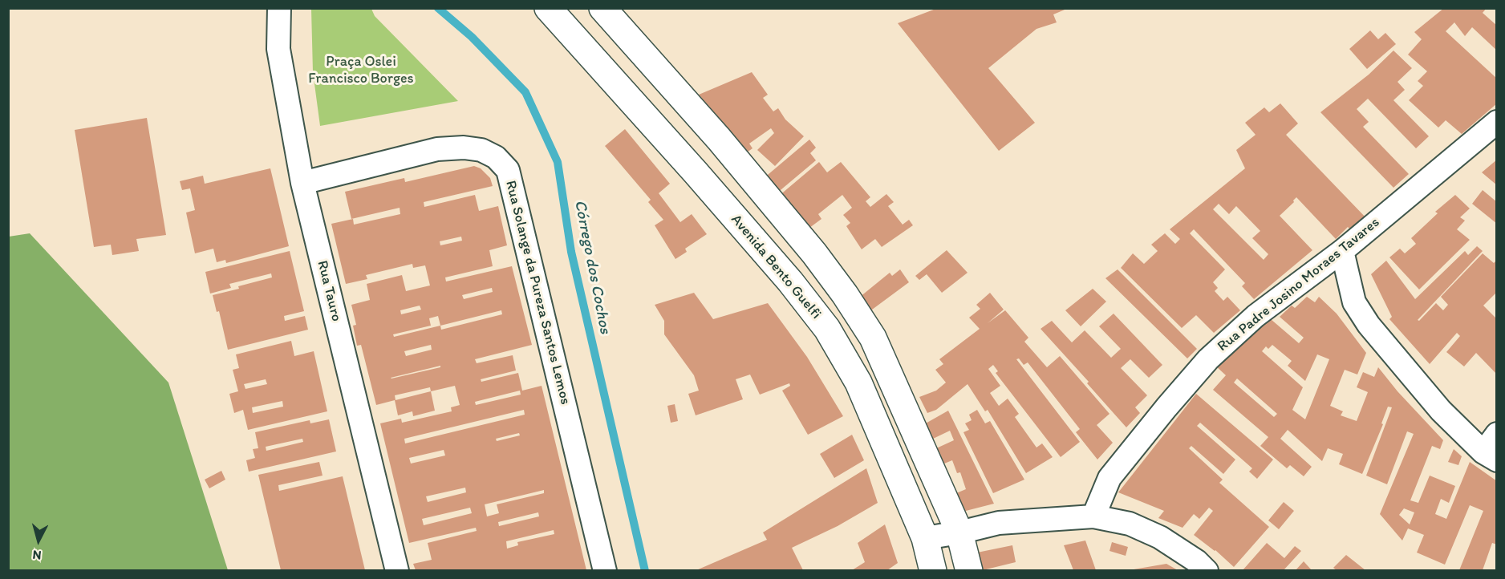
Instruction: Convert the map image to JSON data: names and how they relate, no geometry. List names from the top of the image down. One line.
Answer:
{"streets":{"main road":["Avenida Bento Guelfi"],"street":["Rua Padre Josino Moraes Tavares","Rua Tauro","Rua Solange da Pureza Santos Lemos"]},"crossings":[["Rua Tauro","Rua Solange da Pureza Santos Lemos"]],"water":["Córrego dos Cochos"],"parks":["Praça Oslei Francisco Borges"],"north":"bottom"}
